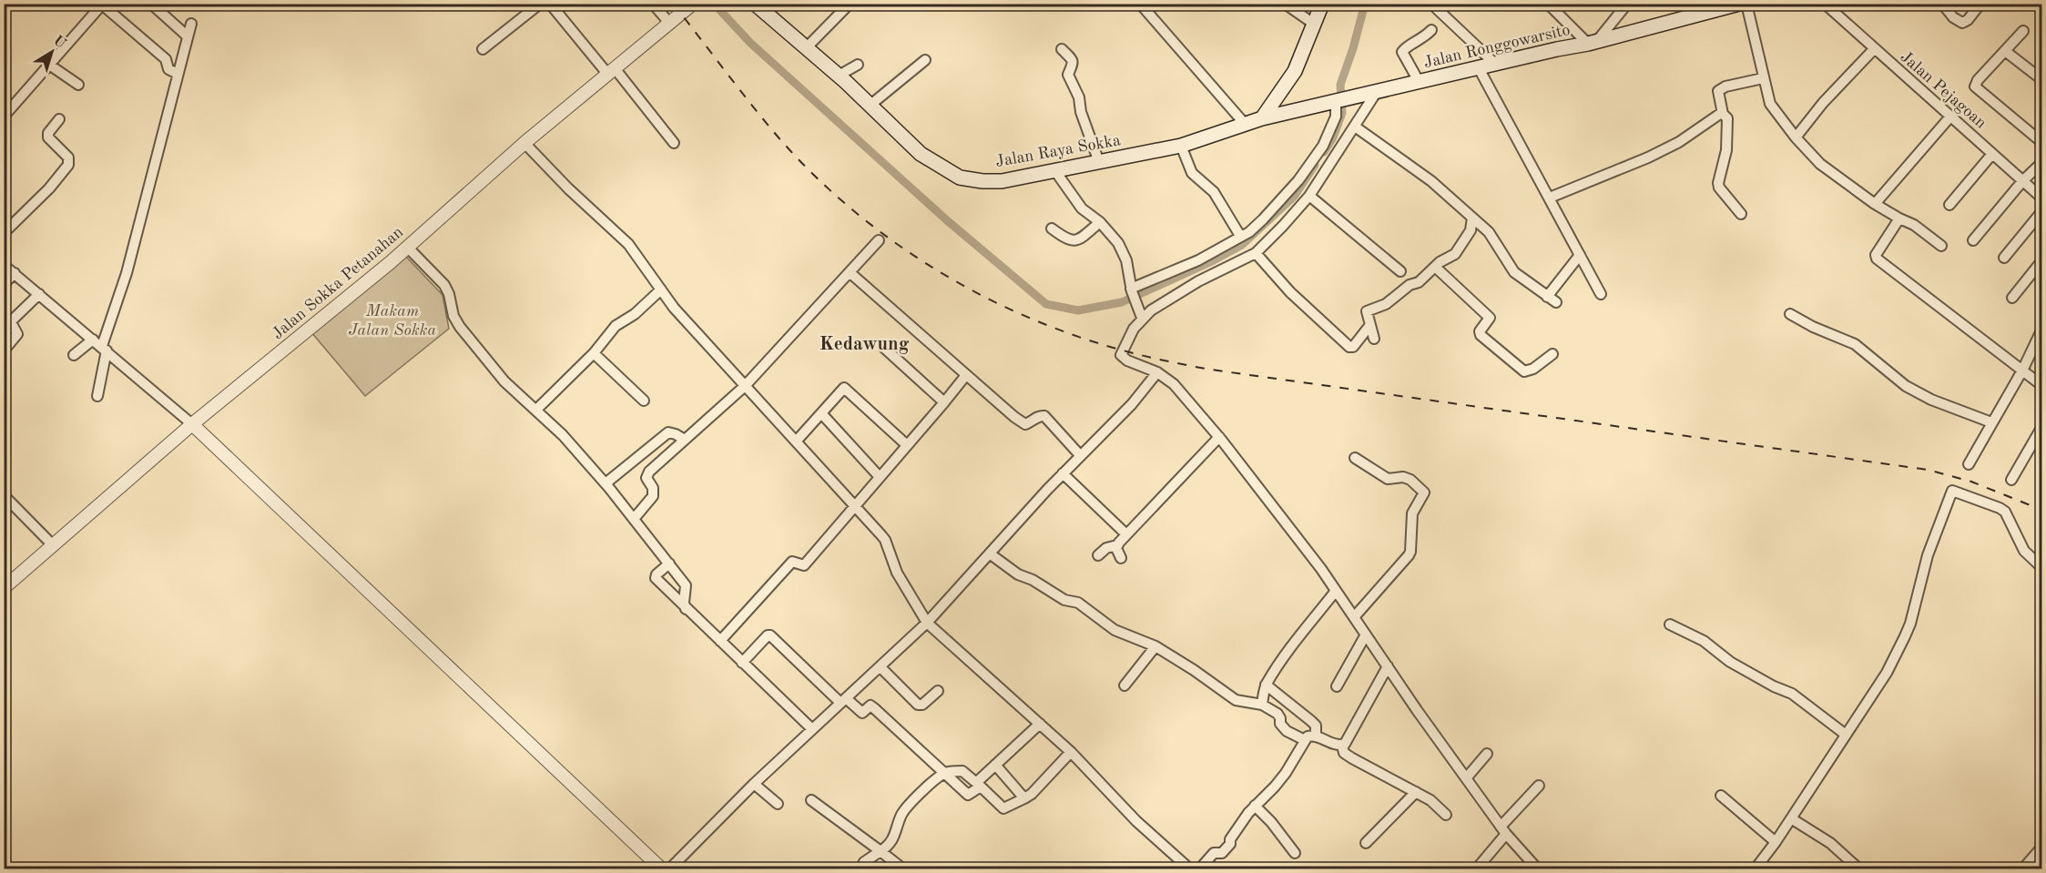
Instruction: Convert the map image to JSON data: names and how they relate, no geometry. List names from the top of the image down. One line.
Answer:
{"streets":{"main road":["Jalan Ronggowarsito","Jalan Raya Sokka"],"street":["Jalan Pejagoan","Jalan Sokka Petanahan"]},"crossings":[["Jalan Ronggowarsito","Jalan Raya Sokka"]],"districts":["Kedawung"],"parks":["Makam Jalan Sokka"],"north":"top right"}
